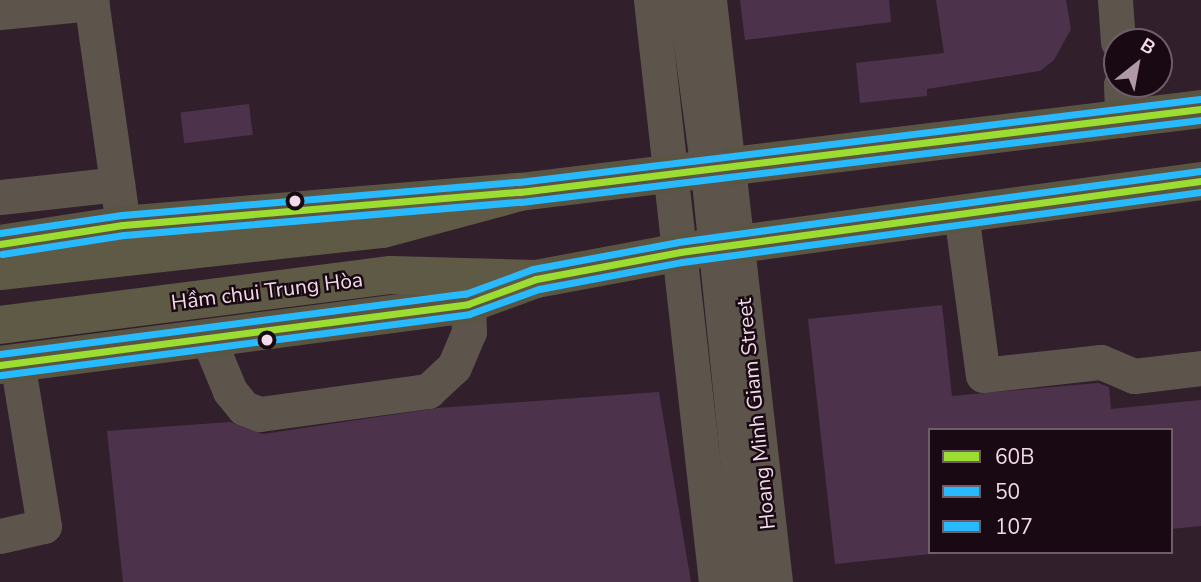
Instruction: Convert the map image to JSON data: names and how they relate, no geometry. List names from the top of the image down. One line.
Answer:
{"streets":{"highway":["Hầm chui Trung Hòa"],"street":["Hoang Minh Giam Street"]},"lines":["transit line 107","transit line 60B","transit line 50"],"legend":["60B","50","107"],"north":"top right"}
